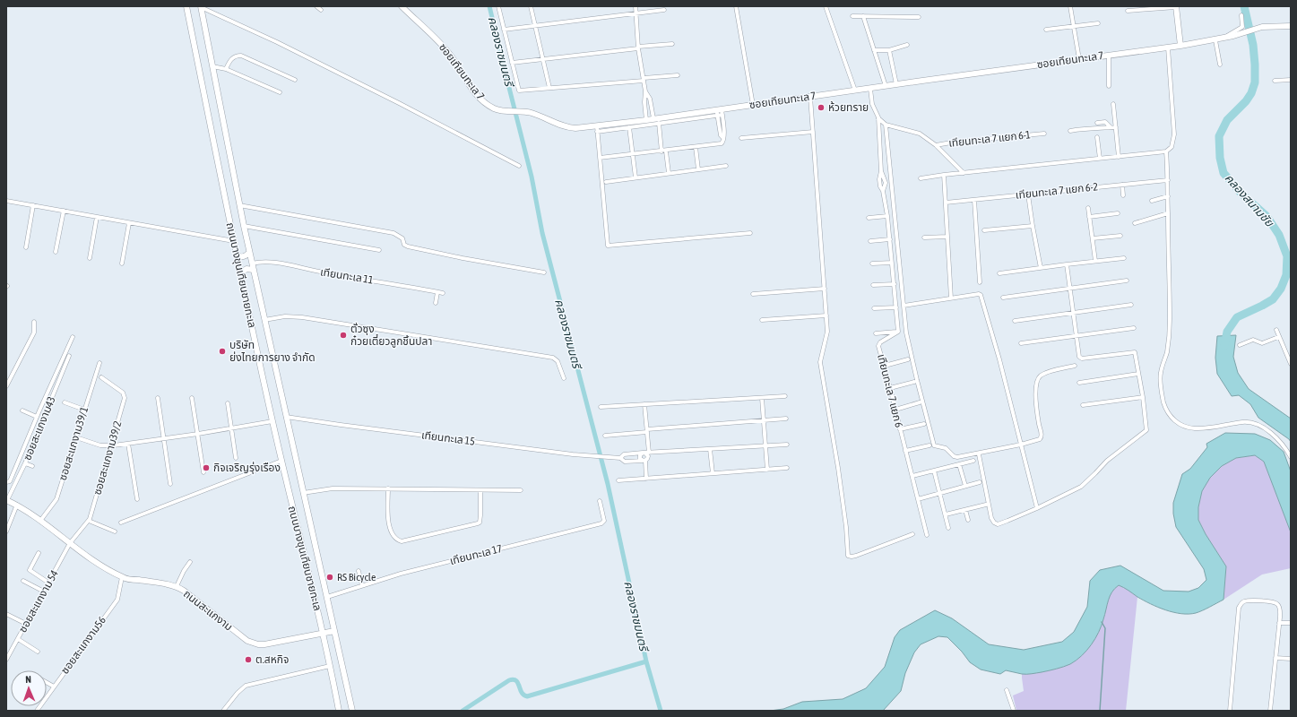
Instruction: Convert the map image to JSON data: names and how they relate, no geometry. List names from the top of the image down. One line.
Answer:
{"streets":{"main road":["ซอยเทียนทะเล 7","ถนนบางขุนเทียนชายทะเล","ถนนสะแกงาม"],"street":["เทียนทะเล 7 แยก 6-1","เทียนทะเล 7 แยก 6-2","เทียนทะเล 11","เทียนทะเล 7 แยก 6","ซอยสะแกงาม43","เทียนทะเล 15","ซอยสะแกงาม39/1","ซอยสะแกงาม39/2","เทียนทะเล 17","ซอยสะแกงาม 54","ซอยสะแกงาม56"]},"crossings":[["ถนนบางขุนเทียนชายทะเล","เทียนทะเล 11"],["ถนนบางขุนเทียนชายทะเล","เทียนทะเล 15"],["ถนนบางขุนเทียนชายทะเล","เทียนทะเล 17"],["ถนนบางขุนเทียนชายทะเล","ถนนสะแกงาม"],["ซอยสะแกงาม43","ถนนสะแกงาม"],["ซอยสะแกงาม39/1","ถนนสะแกงาม"],["ซอยสะแกงาม39/2","ซอยสะแกงาม 54"],["ซอยสะแกงาม39/2","ถนนสะแกงาม"],["ซอยสะแกงาม 54","ถนนสะแกงาม"],["ถนนสะแกงาม","ซอยสะแกงาม56"]],"water":["คลองราชมนตรี","คลองสนามชัย"],"places":["ห้วยทราย","ตั่วซุง ก๋วยเตี๋ยวลูกชิ้นปลา","บริษัท ย่งไทยการยาง จำกัด","กิจเจริญรุ่งเรือง","RS Bicycle","ต.สหกิจ"],"north":"top"}
